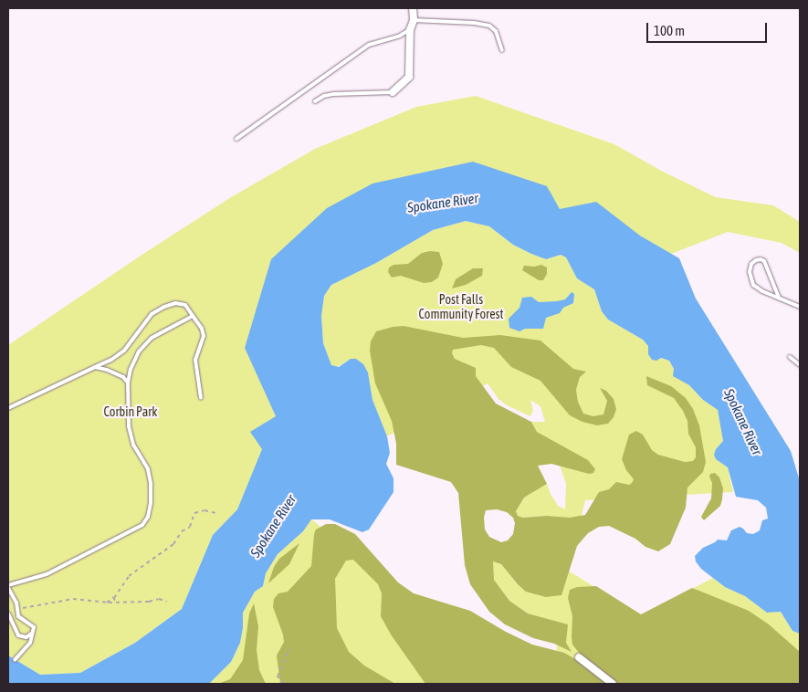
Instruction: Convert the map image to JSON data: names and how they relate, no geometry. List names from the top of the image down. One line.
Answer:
{"water":["Spokane River"],"parks":["Post Falls Community Forest","Corbin Park"],"scale_bar":"100 m"}
